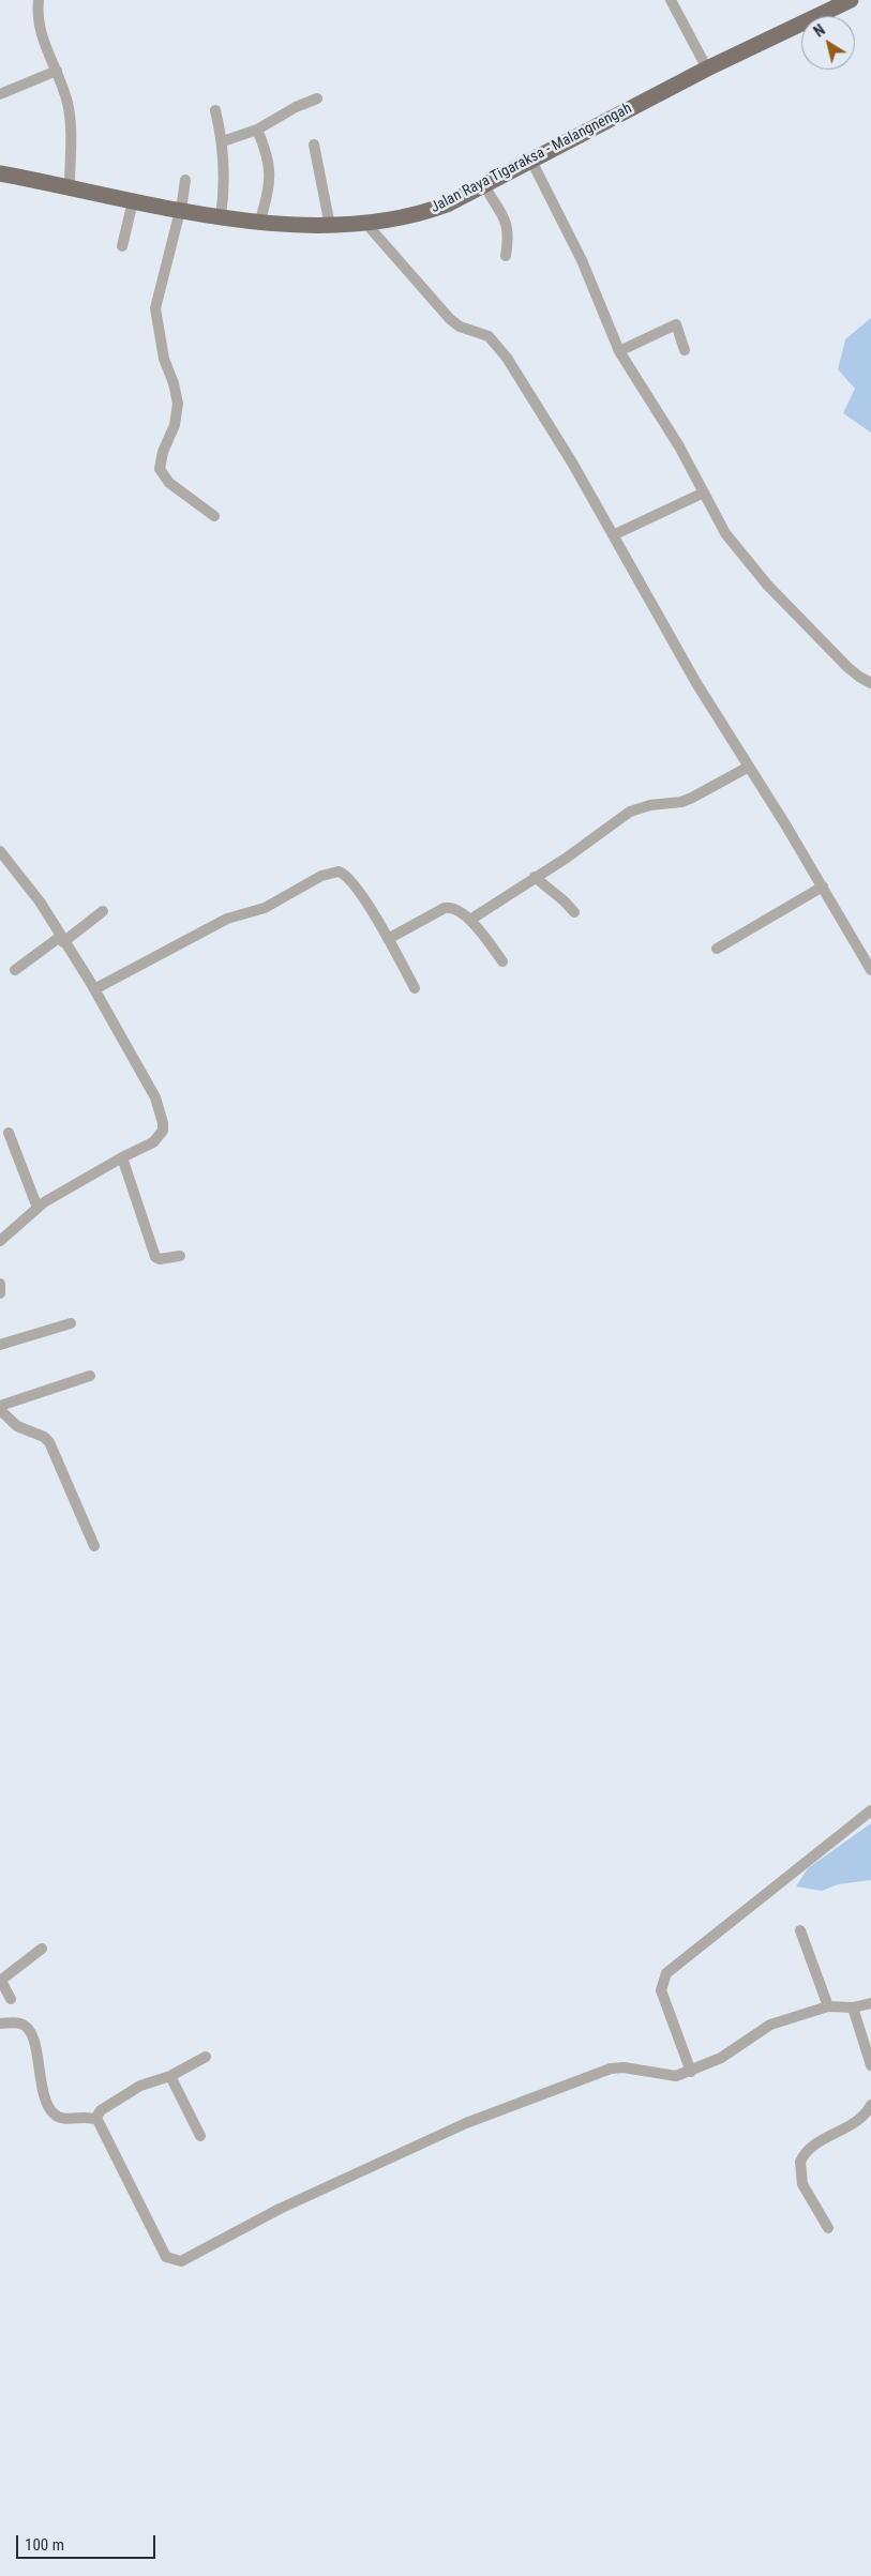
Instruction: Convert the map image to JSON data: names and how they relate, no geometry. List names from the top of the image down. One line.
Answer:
{"streets":{"main road":["Jalan Raya Tigaraksa - Malangnengah"]},"scale_bar":"100 m","north":"top left"}
